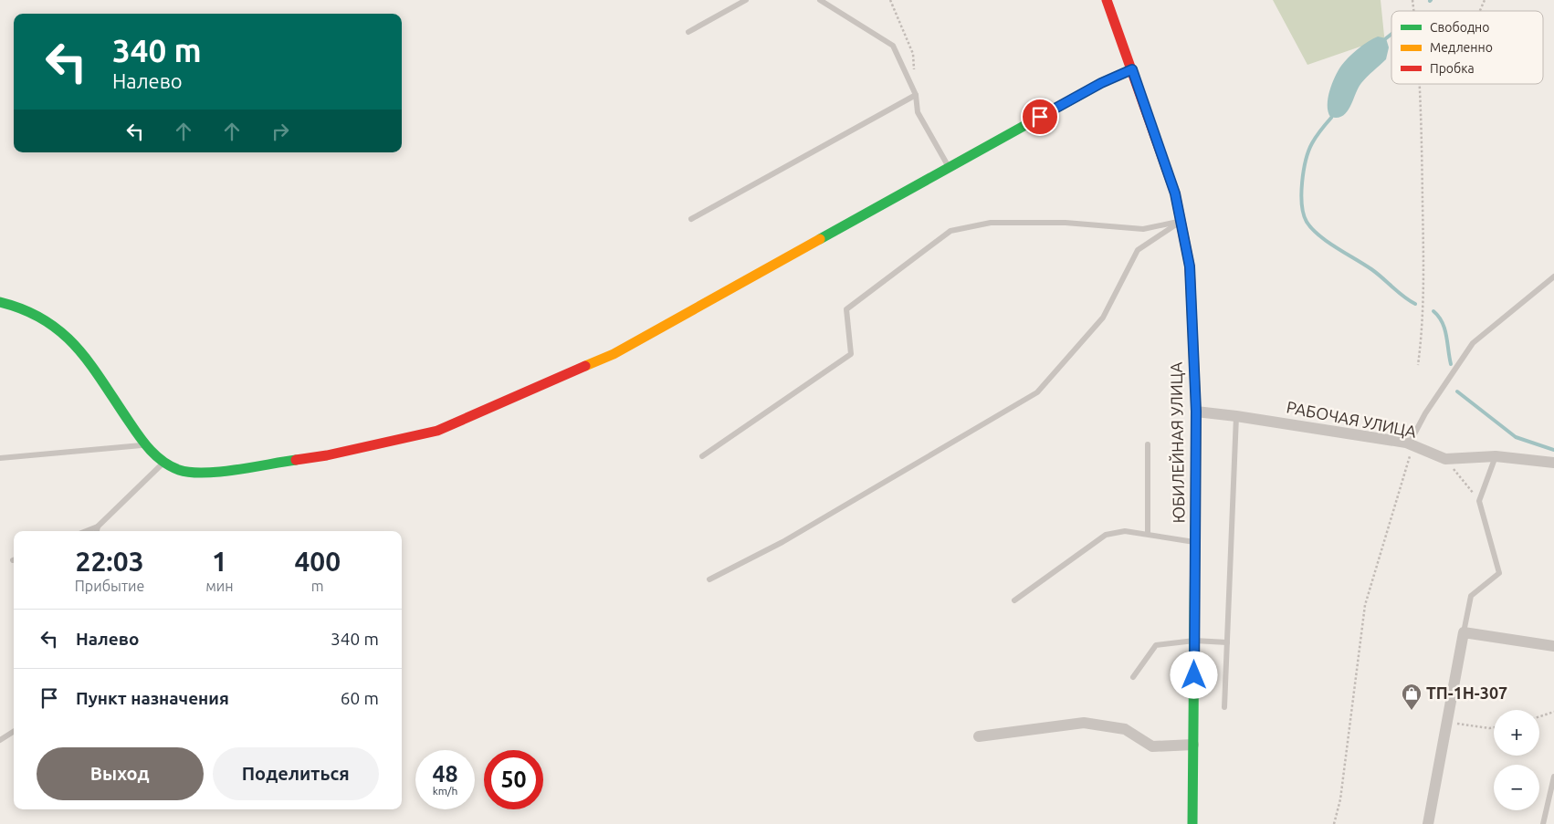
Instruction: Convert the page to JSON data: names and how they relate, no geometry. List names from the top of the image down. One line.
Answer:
{"streets":{"street":["РАБОЧАЯ УЛИЦА","ЮБИЛЕЙНАЯ УЛИЦА"]},"crossings":[["РАБОЧАЯ УЛИЦА","ЮБИЛЕЙНАЯ УЛИЦА"]],"places":{"shop":["ТП-1Н-307"]},"legend":["Свободно","Медленно","Пробка"],"page":{"turn":["340 m","Налево"],"eta":["22:03","Прибытие","1","мин","400","m"],"list":[{"name":"Налево","value":"340 m"},{"name":"Пункт назначения","value":"60 m"}],"map_buttons":["+","−"],"buttons":["Выход","Поделиться"],"speed":"48 km/h","limit":"50"}}
